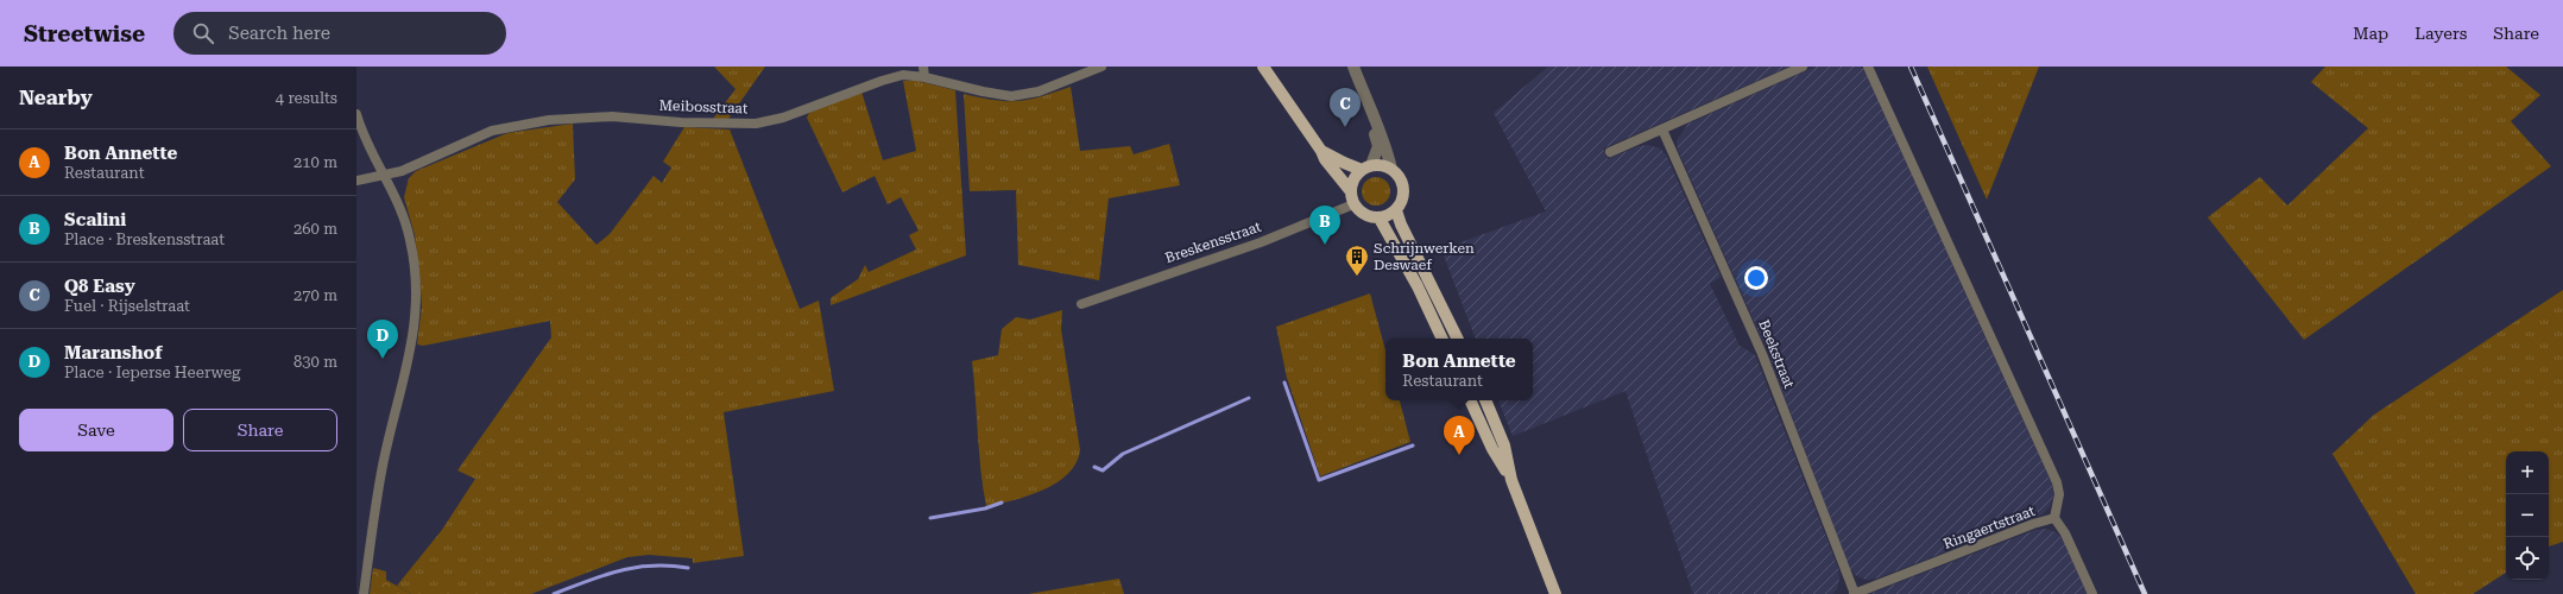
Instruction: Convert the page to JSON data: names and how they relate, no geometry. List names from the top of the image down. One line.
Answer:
{"streets":{"street":["Meibosstraat","Breskensstraat","Beekstraat","Ringaertstraat"]},"crossings":[["Beekstraat","Ringaertstraat"]],"places":{"building":["Schrijnwerken Deswaef"]},"page":{"header":"Streetwise","search":"Search here","nav":["Map","Layers","Share"],"heading":["Nearby","4 results"],"pins":["C","B","D","A"],"list":[{"mark":"A","name":"Bon Annette","note":"Restaurant","value":"210 m"},{"mark":"B","name":"Scalini","note":"Place · Breskensstraat","value":"260 m"},{"mark":"C","name":"Q8 Easy","note":"Fuel · Rijselstraat","value":"270 m"},{"mark":"D","name":"Maranshof","note":"Place · Ieperse Heerweg","value":"830 m"}],"popup":["Bon Annette","Restaurant"],"buttons":["Save","Share"],"map_buttons":["+","−"]}}
